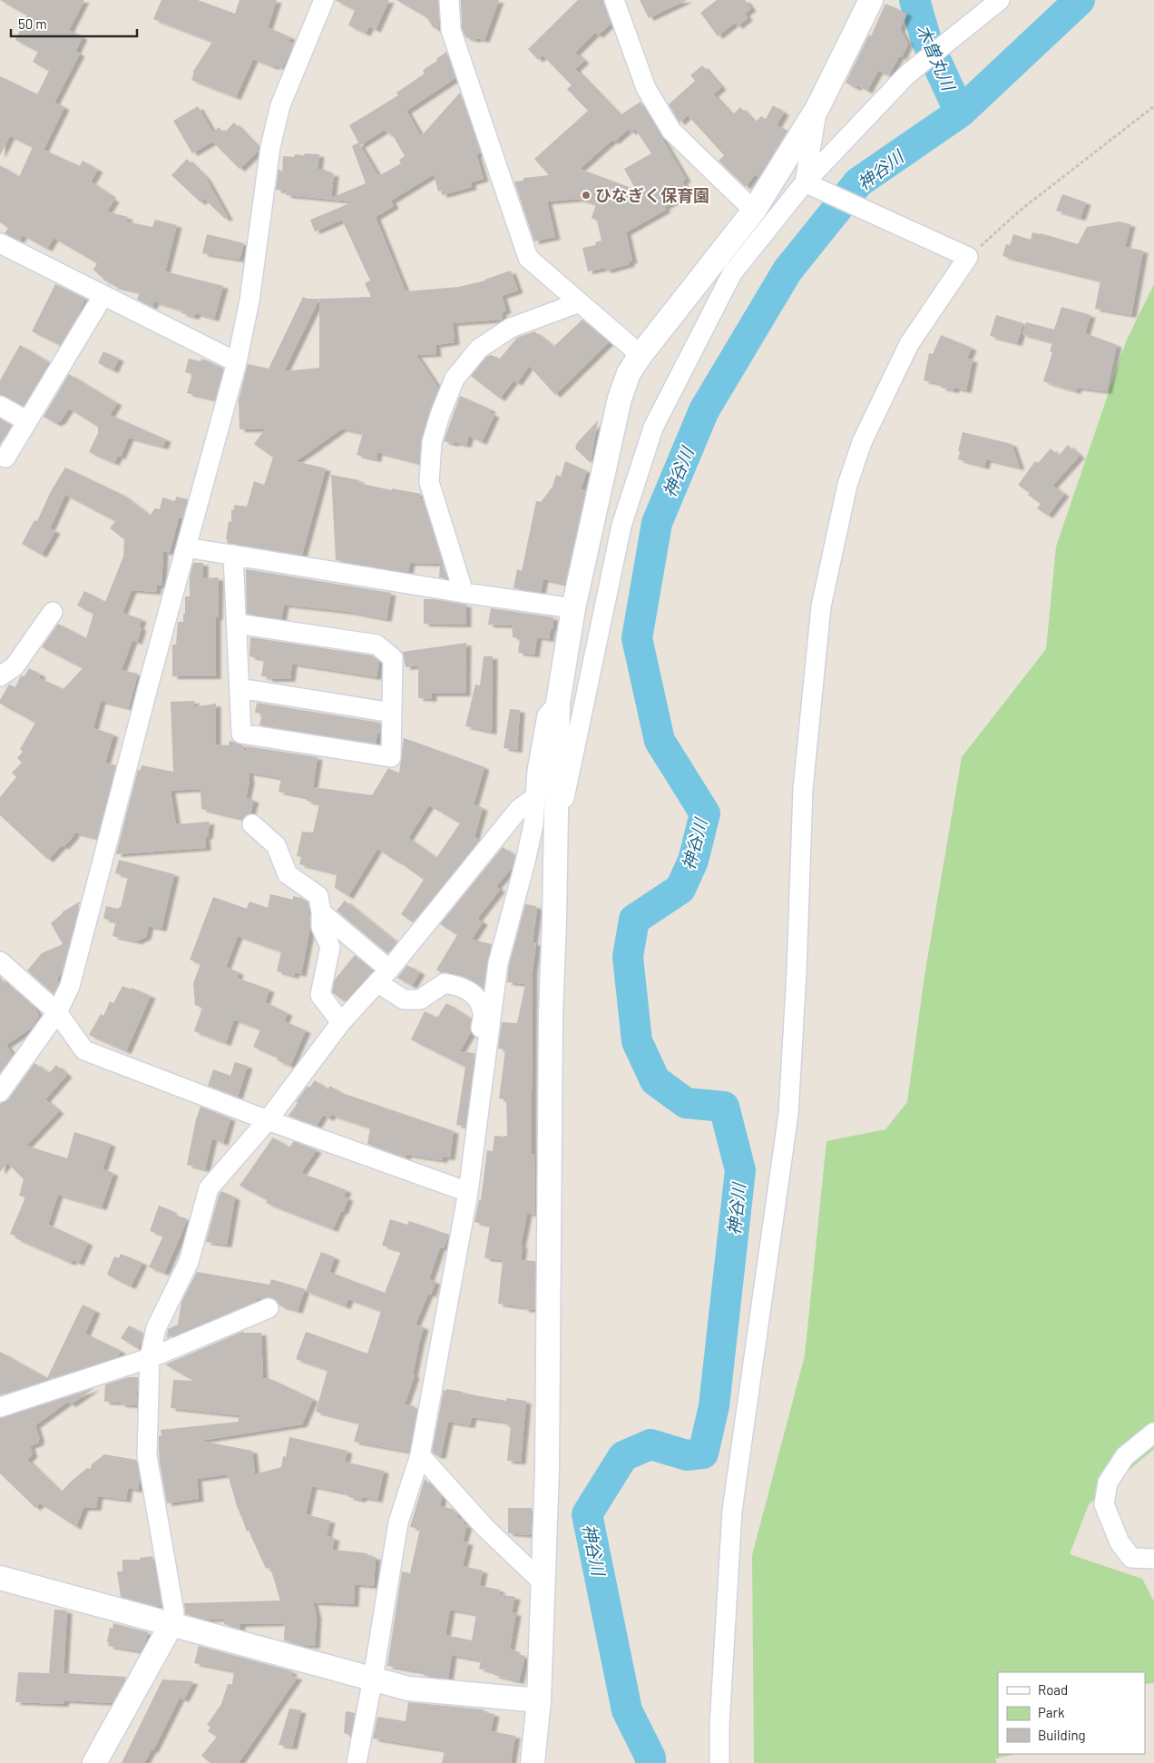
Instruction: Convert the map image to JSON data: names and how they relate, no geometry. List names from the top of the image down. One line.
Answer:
{"water":["木曽丸川","神谷川"],"places":["ひなぎく保育園"],"legend":["Road","Park","Building"],"scale_bar":"50 m"}
